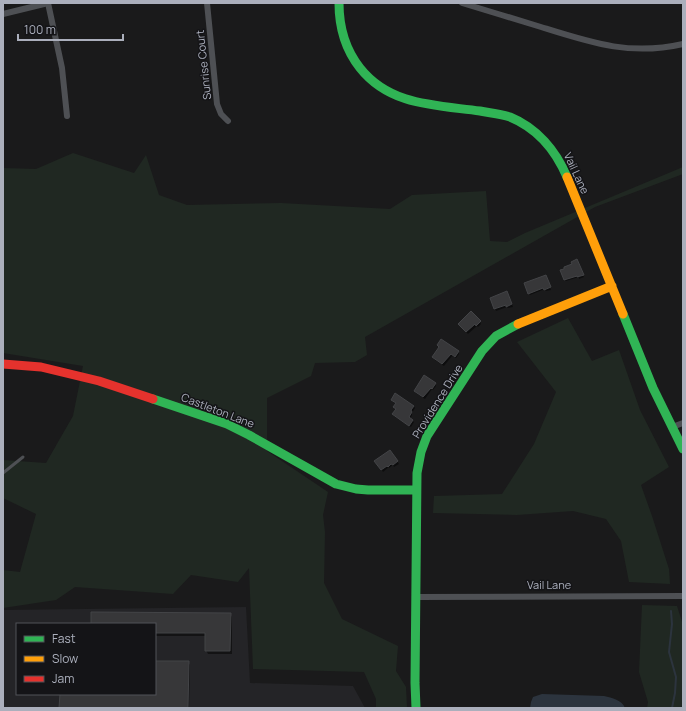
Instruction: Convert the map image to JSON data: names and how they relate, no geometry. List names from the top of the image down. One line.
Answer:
{"streets":{"street":["Sunrise Court","Vail Lane","Providence Drive","Castleton Lane"]},"crossings":[["Vail Lane","Providence Drive"],["Providence Drive","Castleton Lane"]],"legend":["Fast","Slow","Jam"],"scale_bar":"100 m"}
